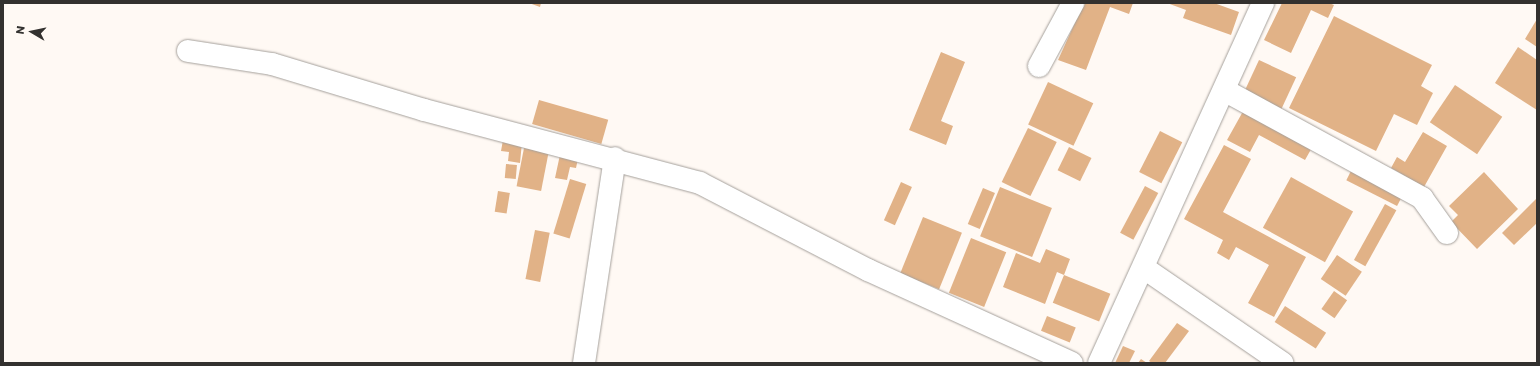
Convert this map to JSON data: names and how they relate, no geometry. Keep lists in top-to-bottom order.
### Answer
{
  "north": "left"
}
